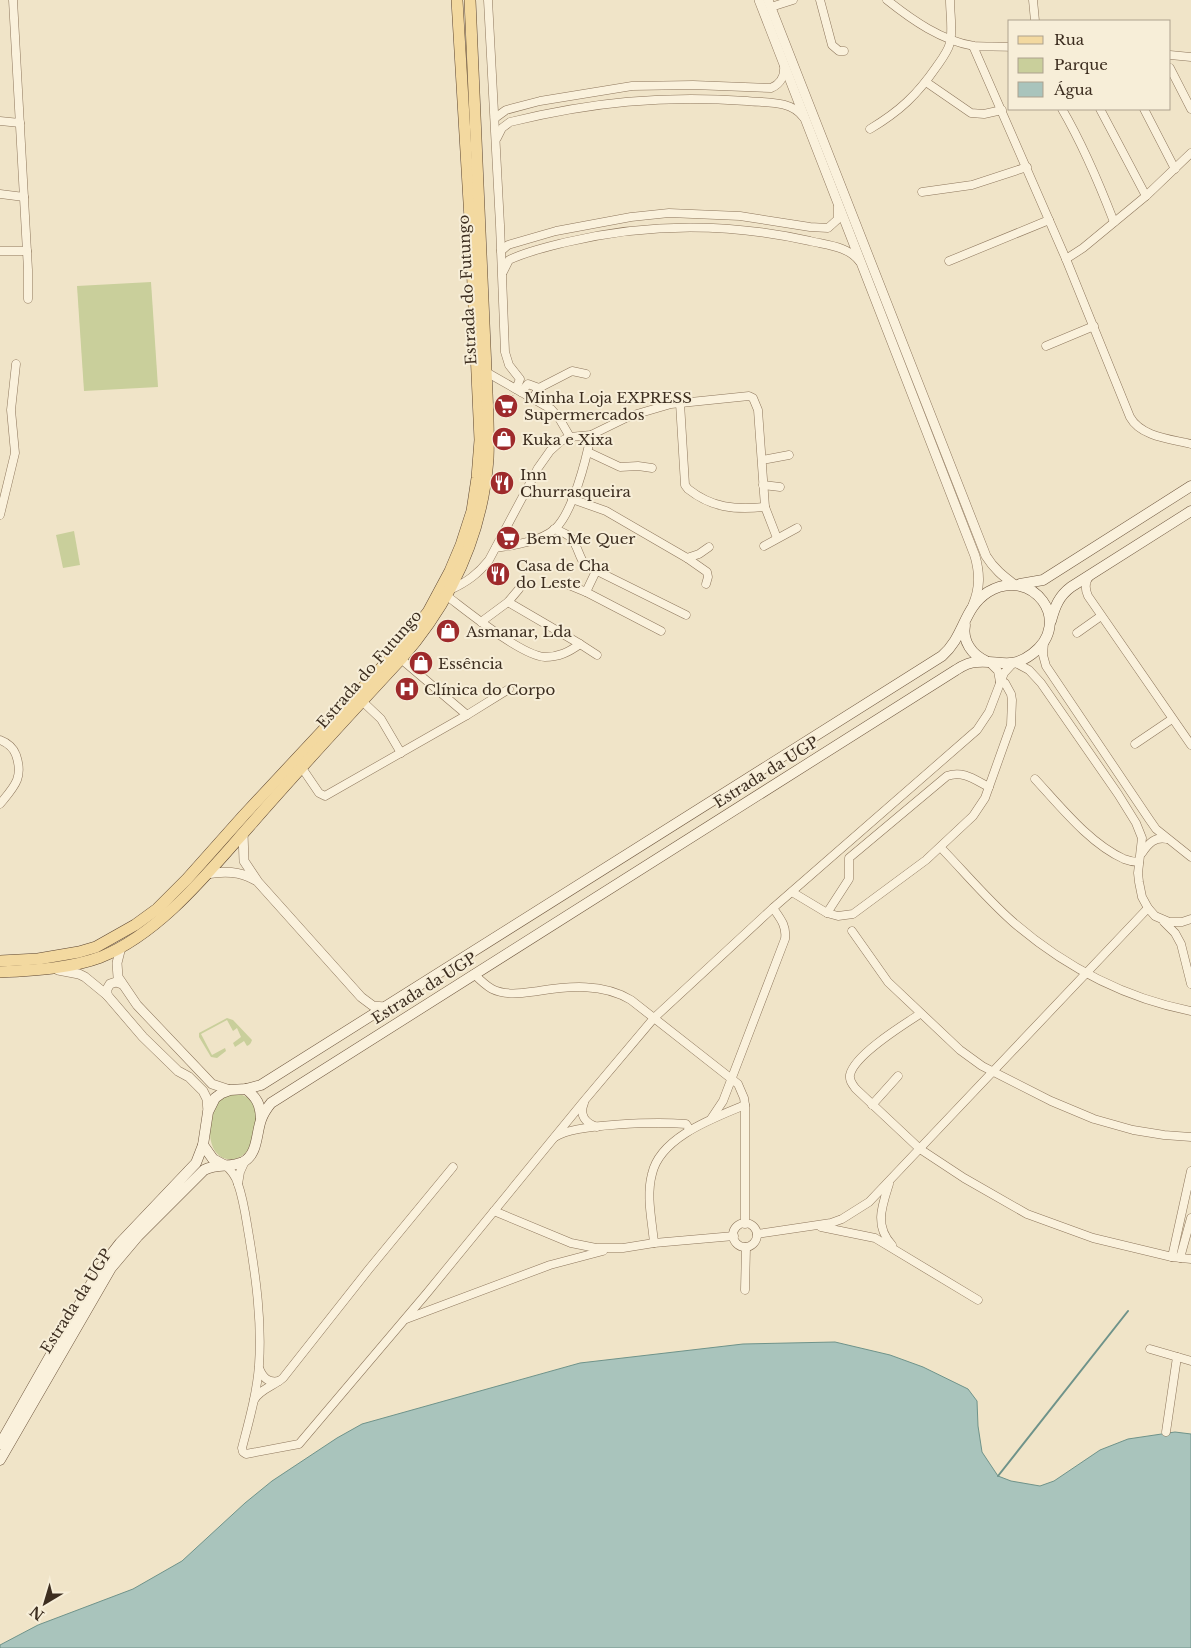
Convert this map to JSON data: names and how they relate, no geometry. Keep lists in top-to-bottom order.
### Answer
{
  "streets": {
    "main road": ["Estrada do Futungo", "Estrada da UGP"]
  },
  "places": {
    "supermarket": ["Minha Loja EXPRESS Supermercados", "Bem Me Quer"],
    "shop": ["Kuka e Xixa", "Asmanar, Lda", "Essência"],
    "restaurant": ["Inn Churrasqueira", "Casa de Cha do Leste"],
    "hospital": ["Clínica do Corpo"]
  },
  "legend": ["Rua", "Parque", "Água"],
  "north": "bottom left"
}
